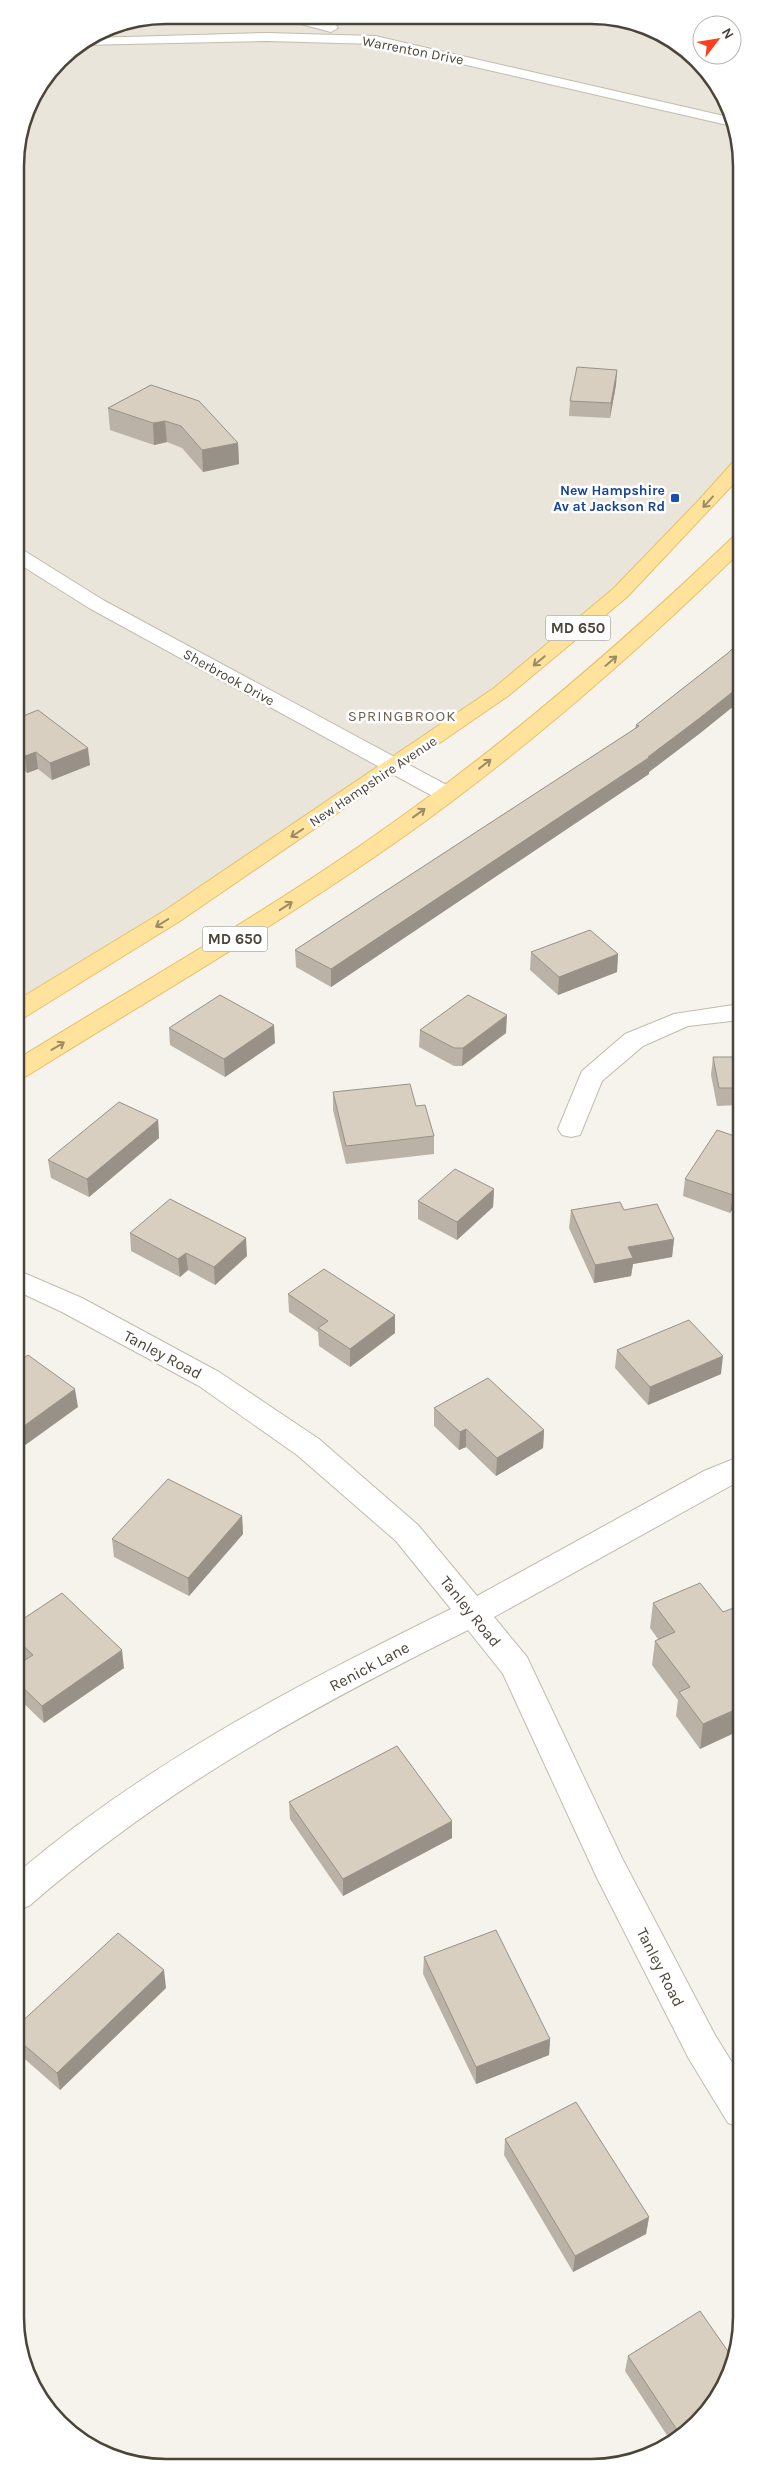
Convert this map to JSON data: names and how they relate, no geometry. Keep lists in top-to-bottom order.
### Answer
{
  "streets": {
    "main road": ["MD 650", "New Hampshire Avenue"],
    "street": [
      "Warrenton Drive",
      "Sherbrook Drive",
      "Tanley Road",
      "Renick Lane"
    ]
  },
  "crossings": [
    ["MD 650", "Sherbrook Drive"],
    ["Sherbrook Drive", "New Hampshire Avenue"],
    ["Tanley Road", "Renick Lane"]
  ],
  "districts": ["SPRINGBROOK"],
  "places": {
    "transit": ["New Hampshire Av at Jackson Rd"]
  },
  "north": "top right"
}
